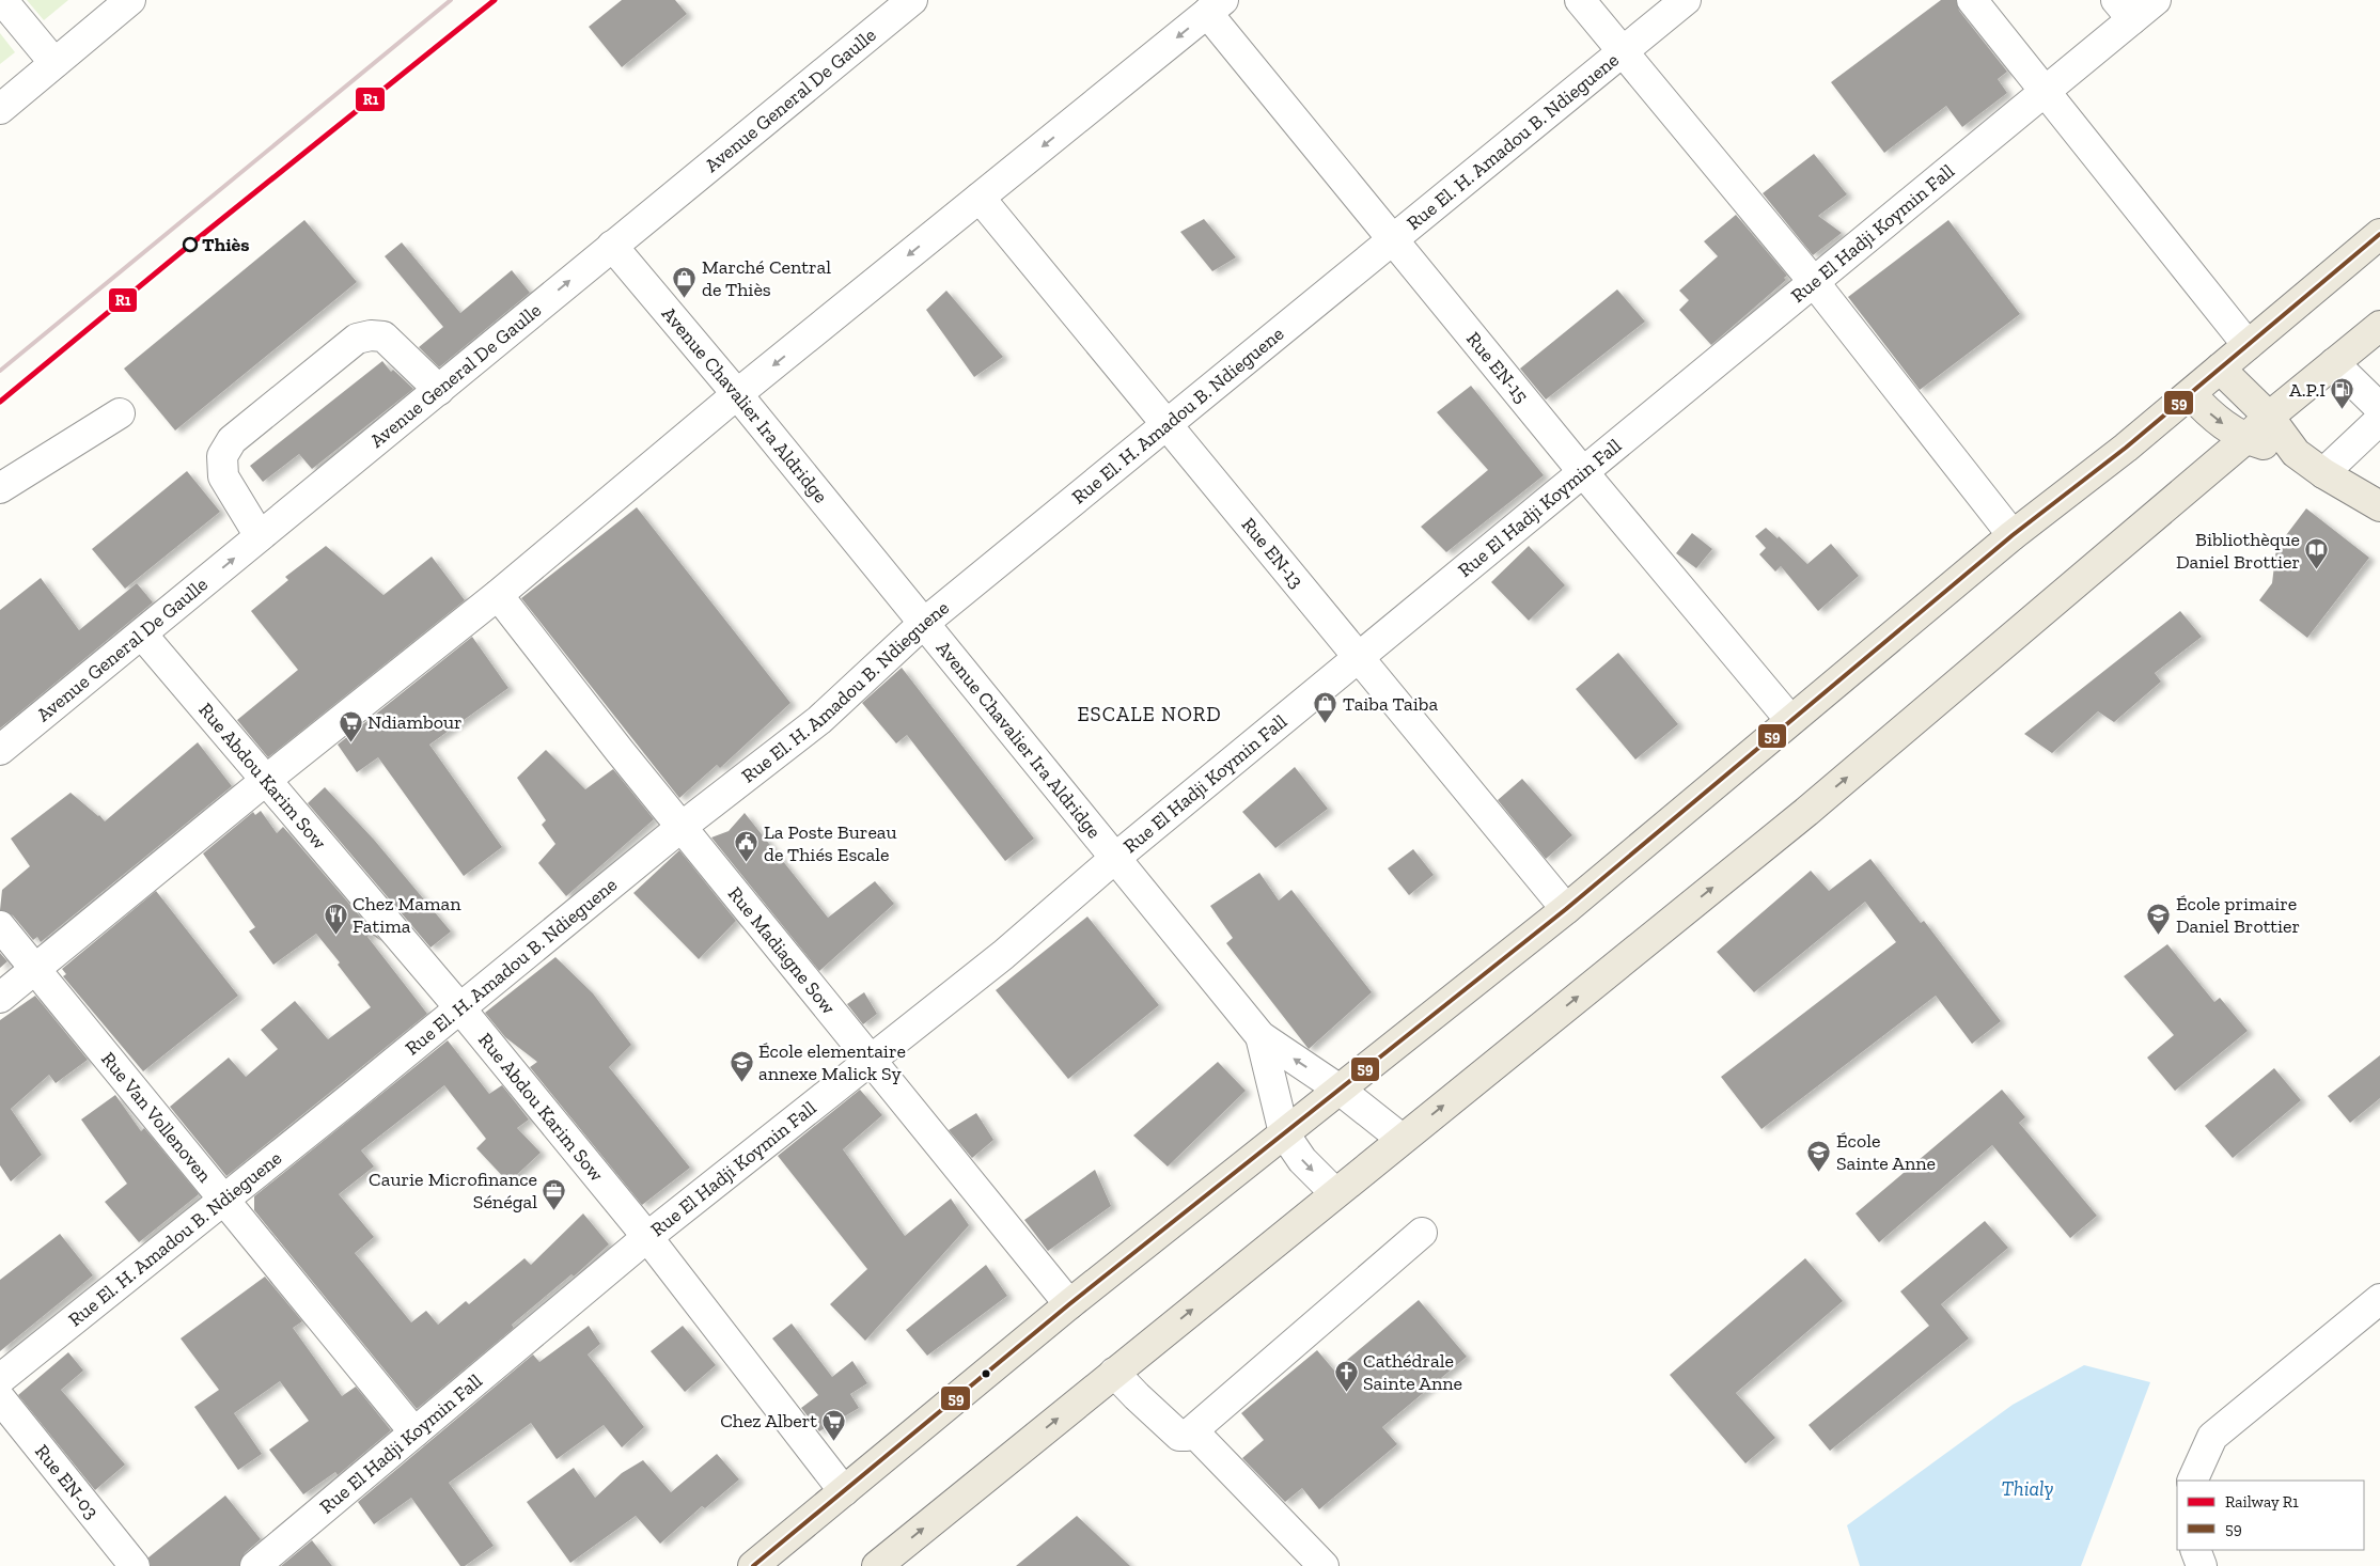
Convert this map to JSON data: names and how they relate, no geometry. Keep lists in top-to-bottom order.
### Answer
{
  "streets": {
    "street": [
      "Avenue General De Gaulle",
      "Rue El. H. Amadou B. Ndieguene",
      "Rue El Hadji Koymin Fall",
      "Rue EN-15",
      "Avenue Chavalier Ira Aldridge",
      "Rue EN-13",
      "Rue Abdou Karim Sow",
      "Rue Madiagne Sow",
      "Rue Van Vollenoven",
      "Rue EN-03"
    ]
  },
  "crossings": [
    ["Avenue General De Gaulle", "Avenue Chavalier Ira Aldridge"],
    ["Avenue General De Gaulle", "Rue Abdou Karim Sow"],
    ["Rue El. H. Amadou B. Ndieguene", "Rue EN-15"],
    ["Rue El. H. Amadou B. Ndieguene", "Avenue Chavalier Ira Aldridge"],
    ["Rue El. H. Amadou B. Ndieguene", "Rue EN-13"],
    ["Rue El. H. Amadou B. Ndieguene", "Rue Abdou Karim Sow"],
    ["Rue El. H. Amadou B. Ndieguene", "Rue Madiagne Sow"],
    ["Rue El. H. Amadou B. Ndieguene", "Rue Van Vollenoven"],
    ["Rue El Hadji Koymin Fall", "Rue EN-15"],
    ["Rue El Hadji Koymin Fall", "Avenue Chavalier Ira Aldridge"],
    ["Rue El Hadji Koymin Fall", "Rue EN-13"],
    ["Rue El Hadji Koymin Fall", "Rue Abdou Karim Sow"],
    ["Rue El Hadji Koymin Fall", "Rue Madiagne Sow"],
    ["Rue El Hadji Koymin Fall", "Rue Van Vollenoven"]
  ],
  "districts": ["ESCALE NORD"],
  "water": ["Thialy"],
  "places": {
    "other": ["Thiès"],
    "shop": ["Marché Central de Thiès", "Taiba Taiba"],
    "fuel station": ["A.P.I"],
    "library": ["Bibliothèque Daniel Brottier"],
    "supermarket": ["Ndiambour", "Chez Albert"],
    "public building": ["La Poste Bureau de Thiés Escale"],
    "restaurant": ["Chez Maman Fatima"],
    "school or university": ["École primaire Daniel Brottier", "École elementaire annexe Malick Sy", "École Sainte Anne"],
    "office": ["Caurie Microfinance Sénégal"],
    "church": ["Cathédrale Sainte Anne"]
  },
  "lines": ["rail line R1", "transit line 59"],
  "legend": ["Railway R1", "59"]
}
